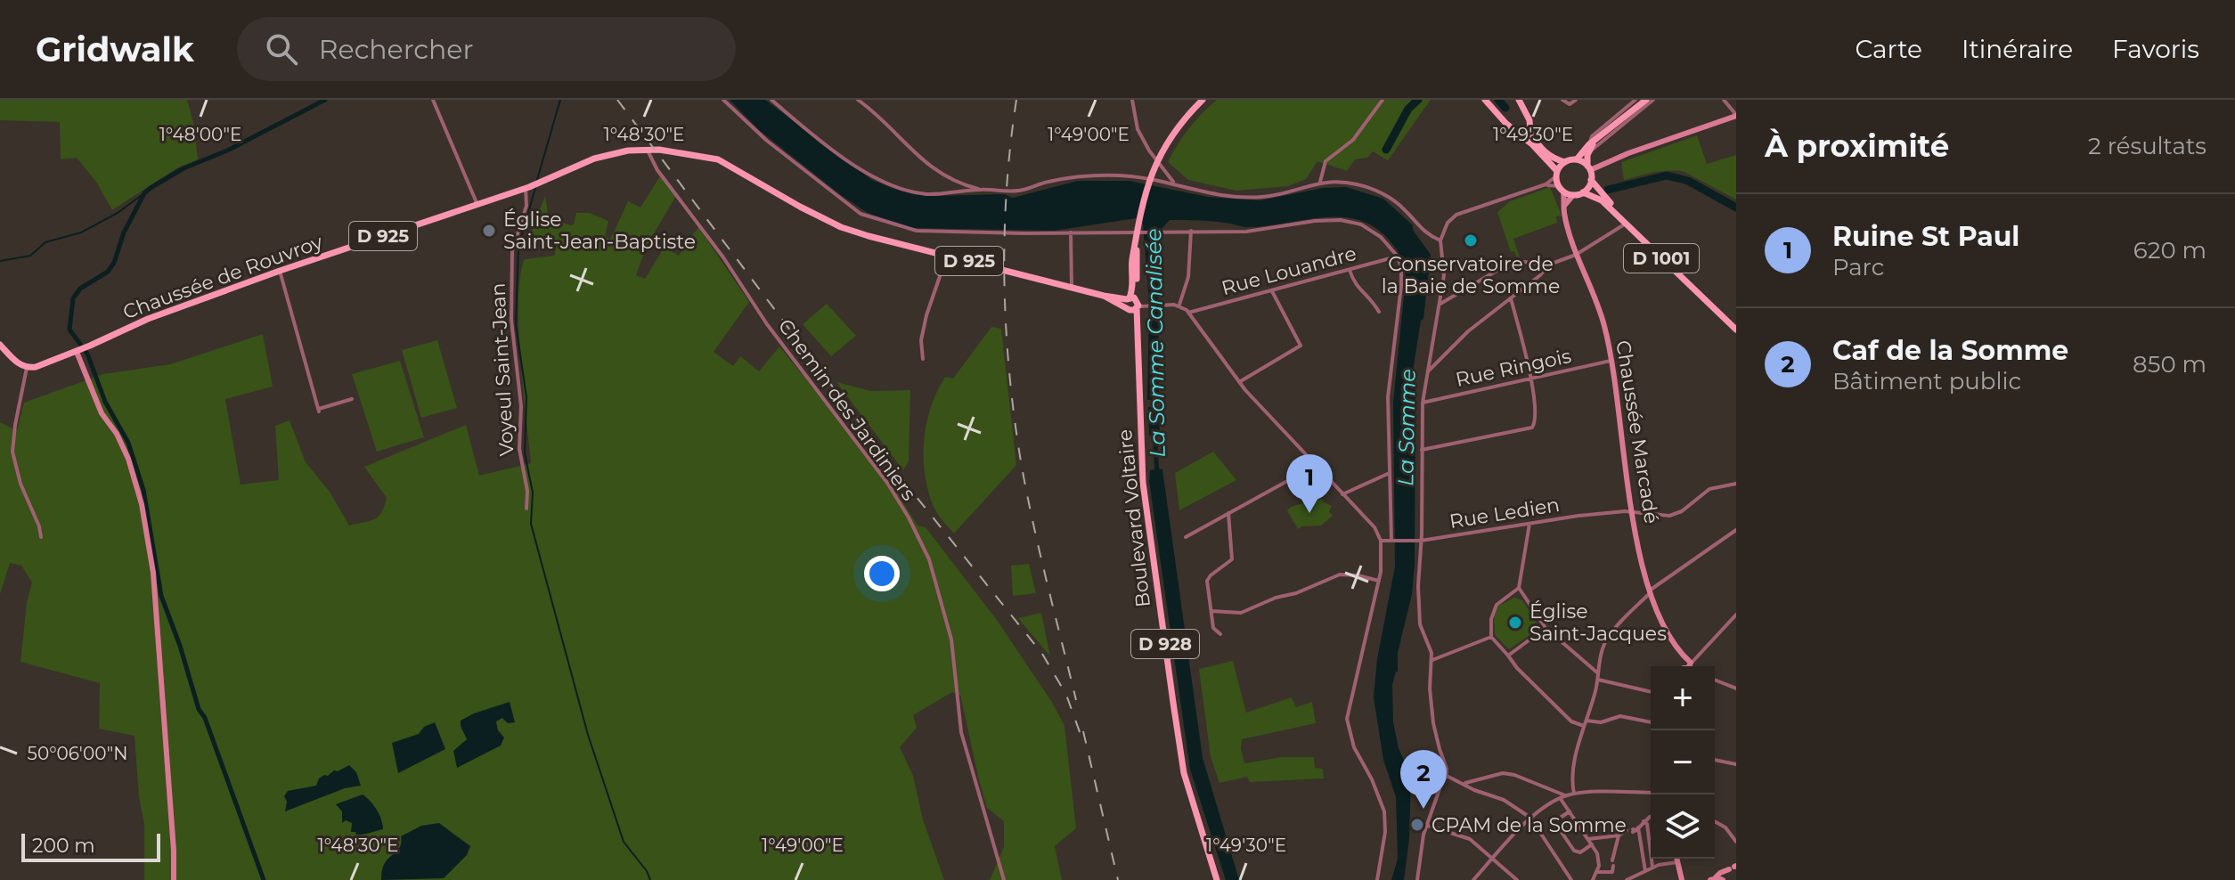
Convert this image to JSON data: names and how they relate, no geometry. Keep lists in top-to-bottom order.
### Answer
{
  "streets": {
    "main road": [
      "D 925",
      "D 1001",
      "Chaussée de Rouvroy",
      "Boulevard Voltaire",
      "D 928"
    ],
    "street": [
      "Rue Louandre",
      "Rue Ringois",
      "Voyeul Saint-Jean",
      "Chemin des Jardiniers",
      "Chaussée Marcadé",
      "Rue Ledien"
    ]
  },
  "crossings": [
    ["D 925", "Chaussée de Rouvroy"],
    ["D 1001", "Chaussée Marcadé"],
    ["Chaussée de Rouvroy", "Voyeul Saint-Jean"],
    ["Chaussée de Rouvroy", "Chemin des Jardiniers"],
    ["Chaussée de Rouvroy", "Boulevard Voltaire"],
    ["Rue Ringois", "Chaussée Marcadé"],
    ["Chaussée Marcadé", "Rue Ledien"]
  ],
  "water": ["La Somme Canalisée", "La Somme"],
  "places": [
    "Église Saint-Jean-Baptiste",
    "Conservatoire de la Baie de Somme",
    "Église Saint-Jacques",
    "CPAM de la Somme"
  ],
  "scale_bar": "200 m",
  "page": {
    "header": "Gridwalk",
    "search": "Rechercher",
    "nav": ["Carte", "Itinéraire", "Favoris"],
    "heading": ["À proximité", "2 résultats"],
    "list": [
      {
        "mark": "1",
        "name": "Ruine St Paul",
        "note": "Parc",
        "value": "620 m"
      },
      {
        "mark": "2",
        "name": "Caf de la Somme",
        "note": "Bâtiment public",
        "value": "850 m"
      }
    ],
    "pins": ["1", "2"],
    "map_buttons": ["+", "−"],
    "scale": "200 m"
  },
  "coordinates": [
    "1°48'00\"E",
    "1°48'30\"E",
    "1°49'00\"E",
    "1°49'30\"E",
    "50°06'00\"N"
  ]
}
